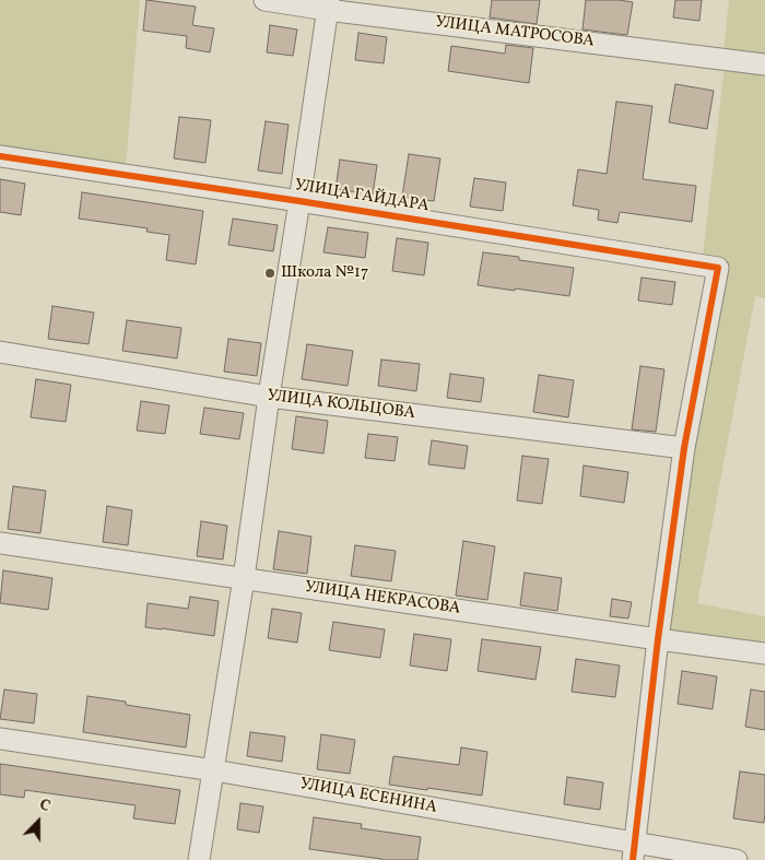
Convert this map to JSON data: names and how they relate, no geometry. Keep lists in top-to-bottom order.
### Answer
{
  "streets": {
    "street": [
      "УЛИЦА МАТРОСОВА",
      "УЛИЦА ГАЙДАРА",
      "УЛИЦА КОЛЬЦОВА",
      "УЛИЦА НЕКРАСОВА",
      "УЛИЦА ЕСЕНИНА"
    ]
  },
  "crossings": [
    ["УЛИЦА ГАЙДАРА", "УЛИЦА КОЛЬЦОВА"]
  ],
  "places": ["Школа №17"],
  "north": "top"
}
